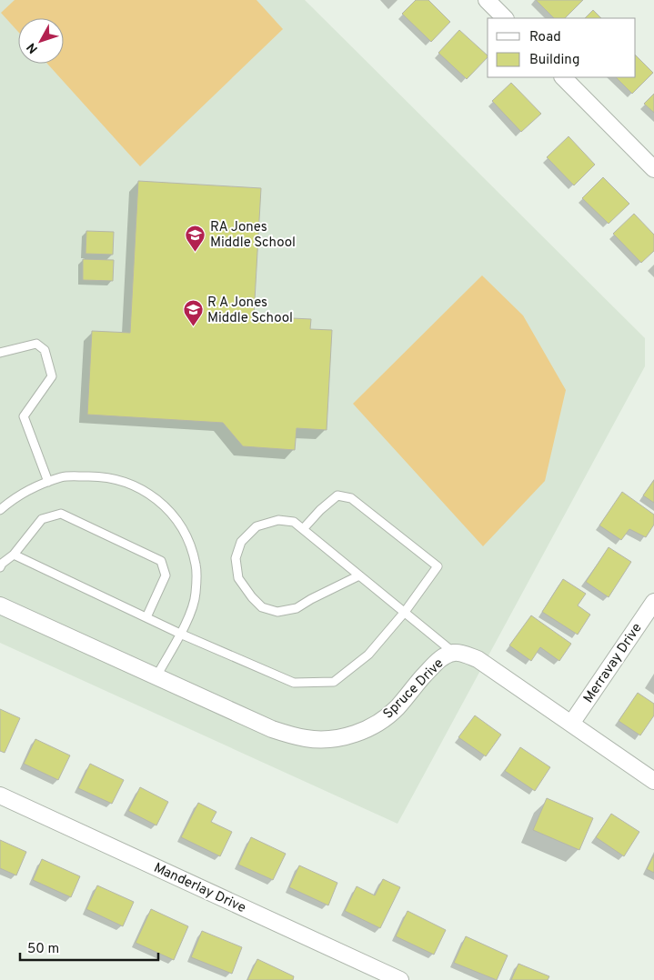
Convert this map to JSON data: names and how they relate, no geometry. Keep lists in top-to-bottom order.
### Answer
{
  "streets": {
    "street": ["Merravay Drive", "Spruce Drive", "Manderlay Drive"]
  },
  "crossings": [
    ["Merravay Drive", "Spruce Drive"]
  ],
  "places": {
    "school or university": ["RA Jones Middle School", "R A Jones Middle School"]
  },
  "legend": ["Road", "Building"],
  "scale_bar": "50 m",
  "north": "bottom left"
}
